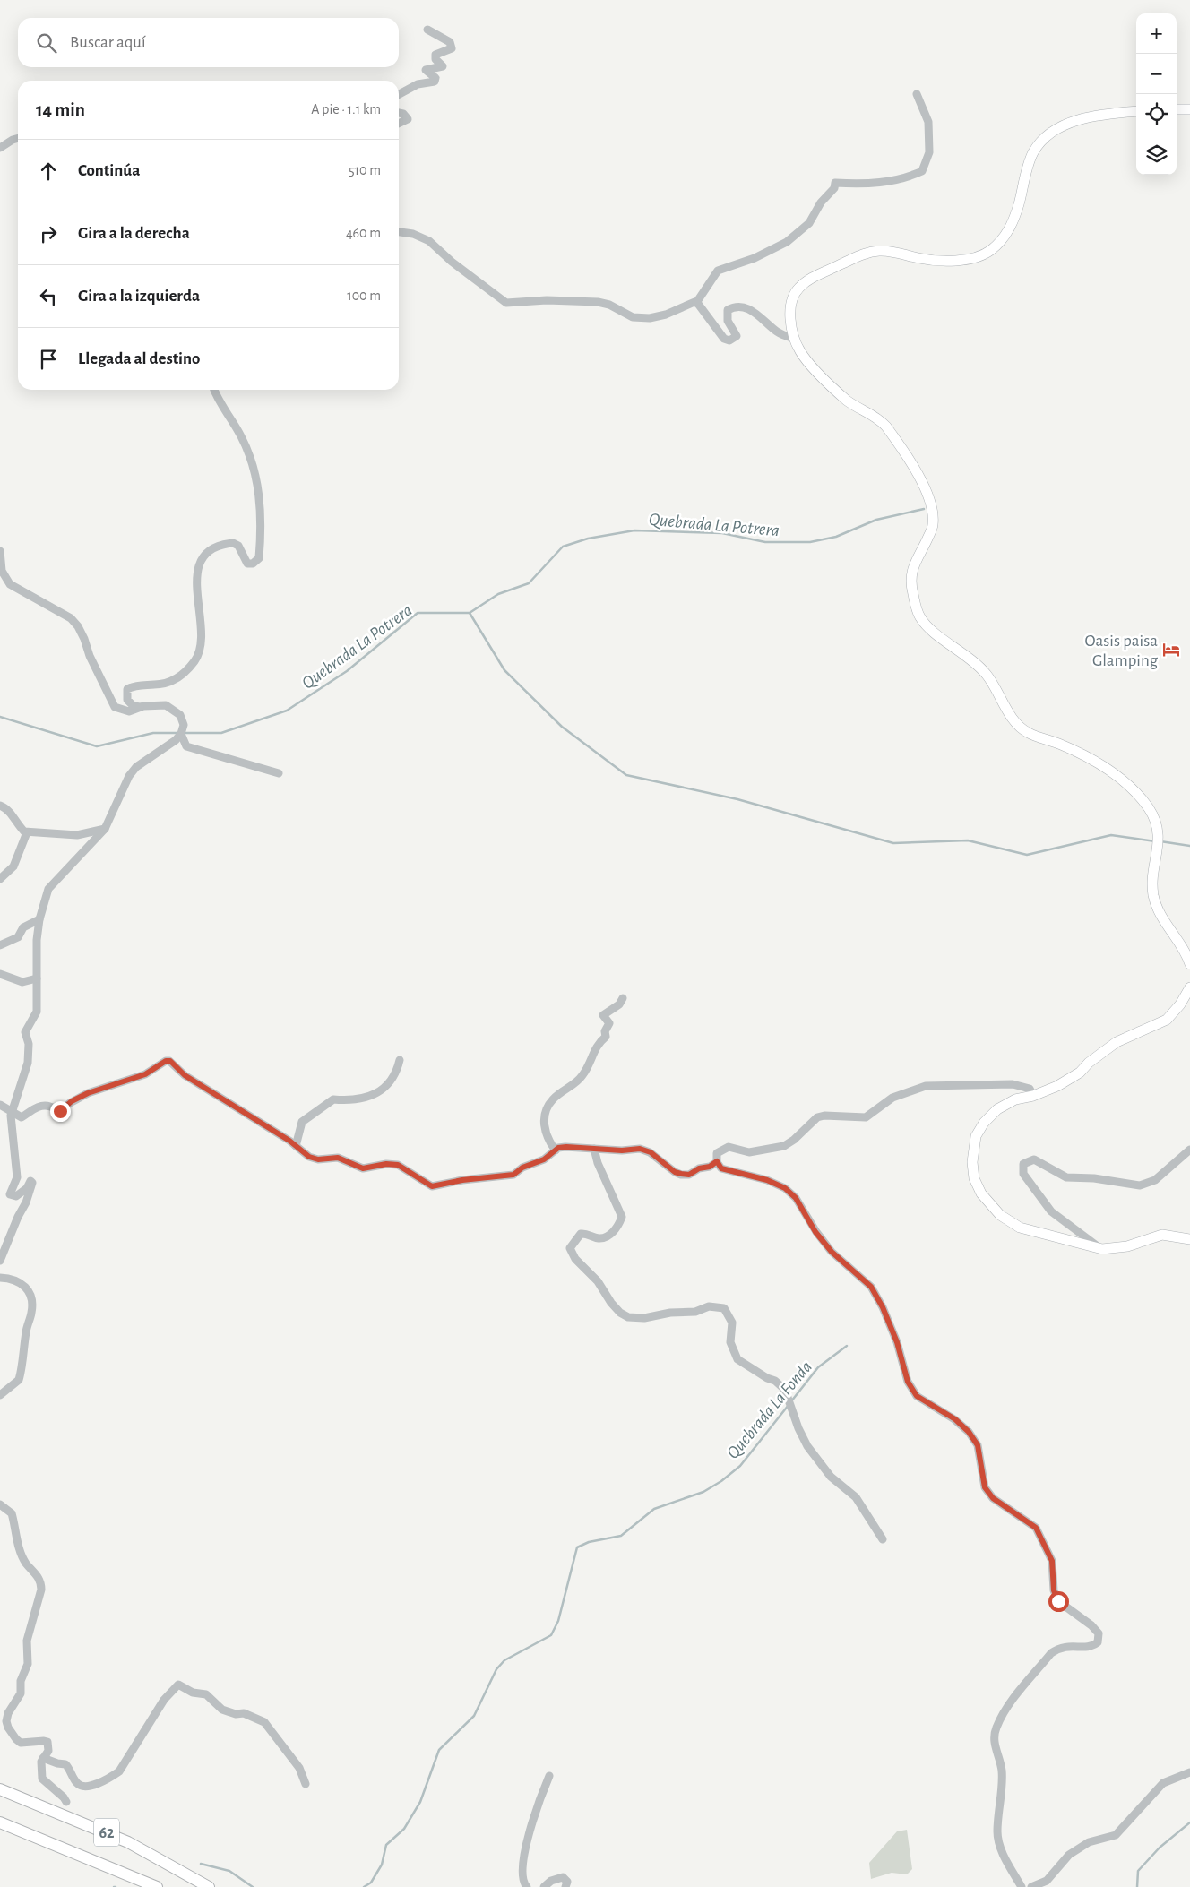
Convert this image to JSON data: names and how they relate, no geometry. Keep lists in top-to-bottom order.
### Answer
{
  "streets": {
    "highway": ["62"]
  },
  "water": ["Quebrada La Potrera", "Quebrada La Fonda"],
  "places": {
    "hotel": ["Oasis paisa Glamping"]
  },
  "page": {
    "map_buttons": ["+", "−"],
    "search": "Buscar aquí",
    "heading": ["14 min", "A pie · 1.1 km"],
    "list": [
      ["Continúa", "510 m"],
      ["Gira a la derecha", "460 m"],
      ["Gira a la izquierda", "100 m"],
      "Llegada al destino"
    ]
  }
}
